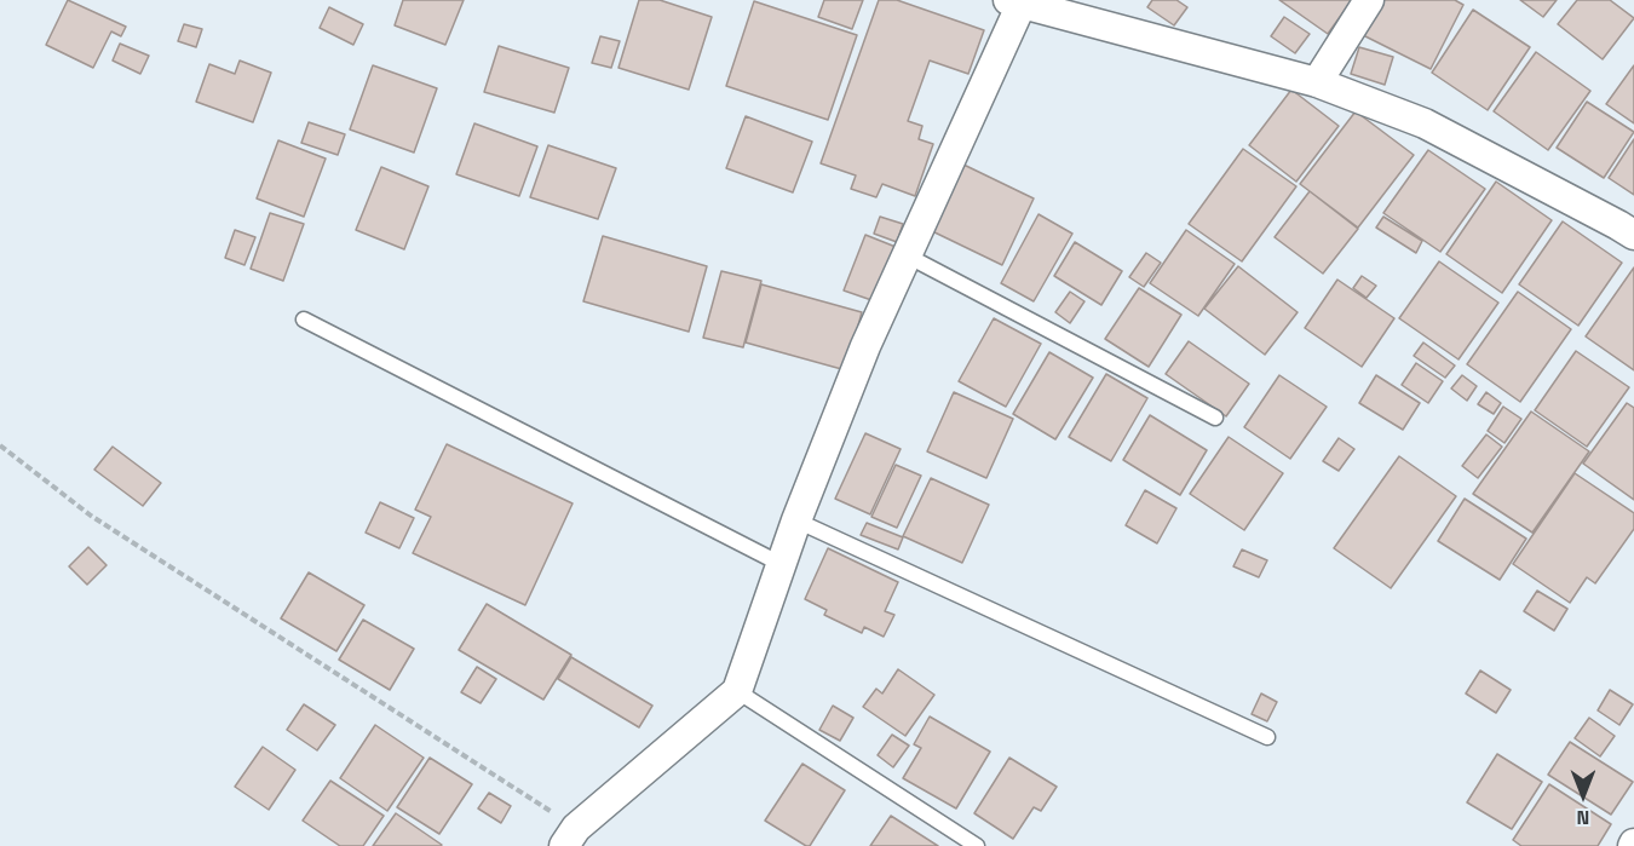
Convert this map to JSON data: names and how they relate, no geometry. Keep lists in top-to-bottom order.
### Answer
{
  "north": "bottom"
}
